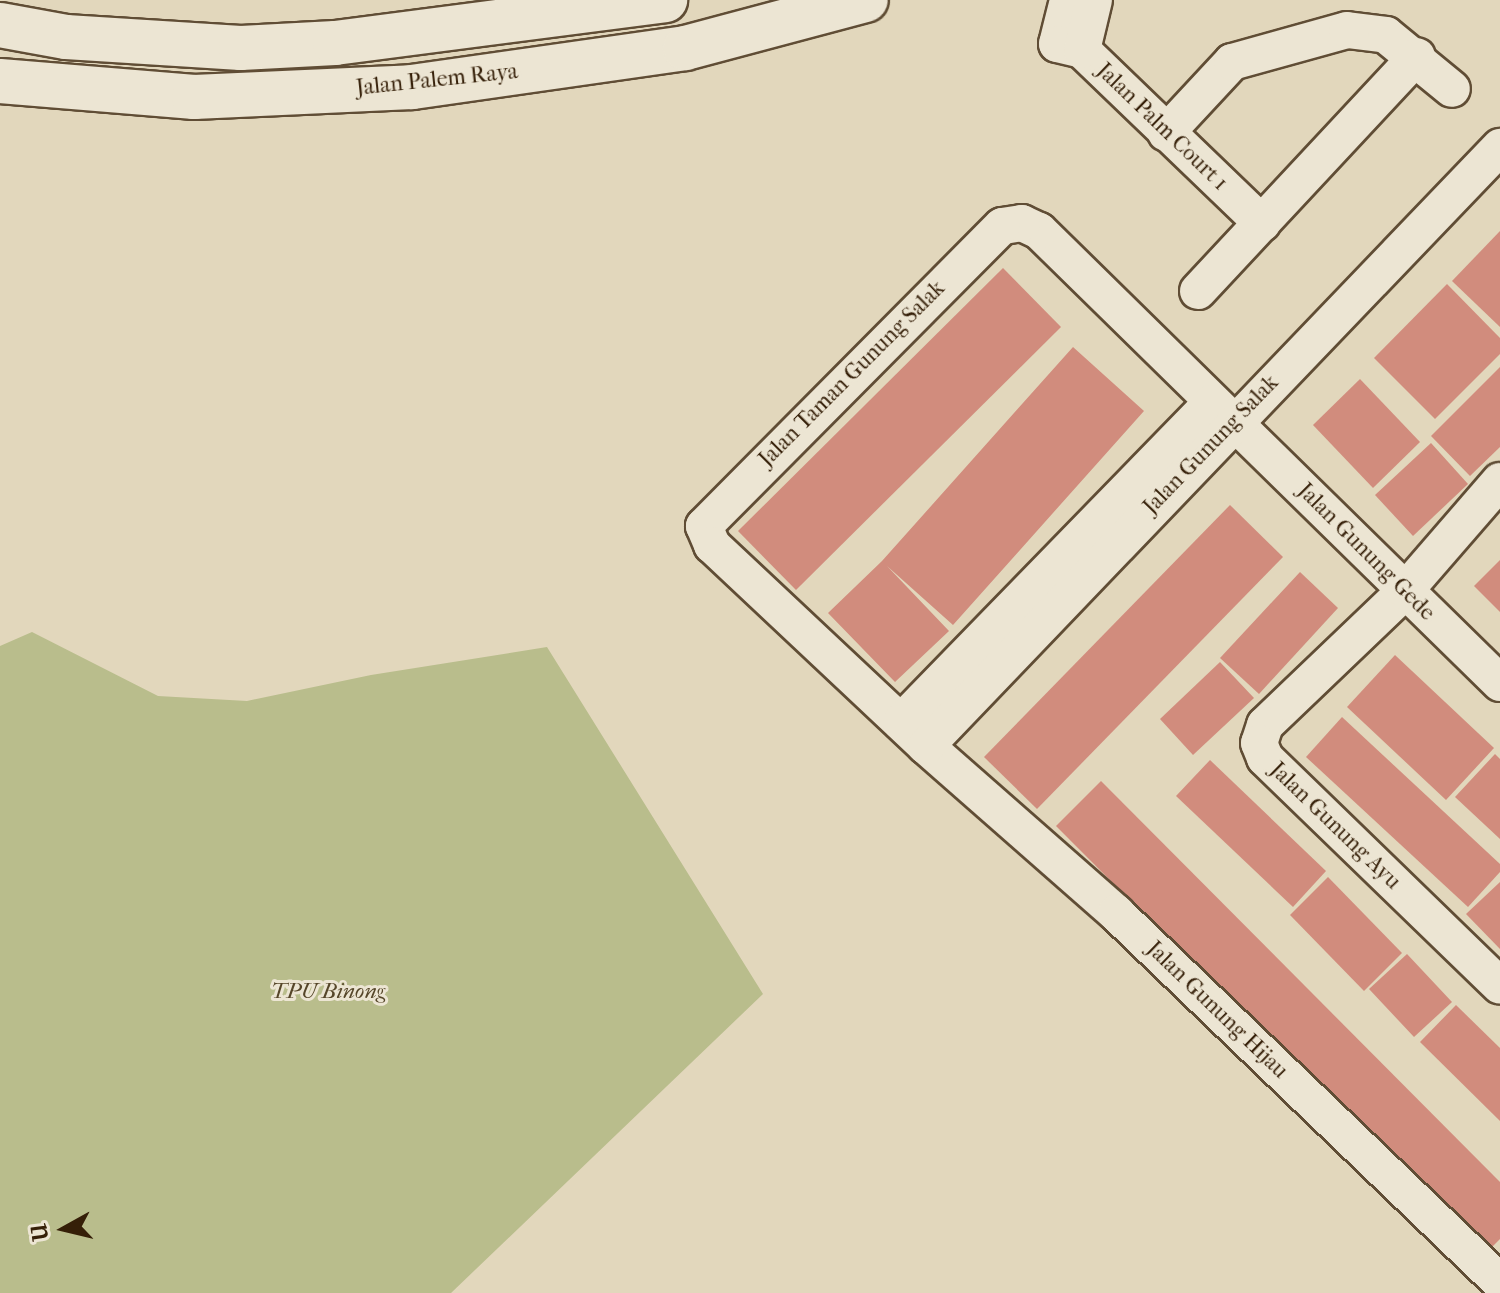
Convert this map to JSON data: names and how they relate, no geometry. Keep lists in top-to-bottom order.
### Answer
{
  "streets": {
    "street": [
      "Jalan Palem Raya",
      "Jalan Palm Court 1",
      "Jalan Taman Gunung Salak",
      "Jalan Gunung Salak",
      "Jalan Gunung Gede",
      "Jalan Gunung Ayu",
      "Jalan Gunung Hijau"
    ]
  },
  "crossings": [
    ["Jalan Taman Gunung Salak", "Jalan Gunung Salak"],
    ["Jalan Taman Gunung Salak", "Jalan Gunung Gede"],
    ["Jalan Taman Gunung Salak", "Jalan Gunung Hijau"],
    ["Jalan Gunung Salak", "Jalan Gunung Gede"],
    ["Jalan Gunung Salak", "Jalan Gunung Hijau"],
    ["Jalan Gunung Gede", "Jalan Gunung Ayu"]
  ],
  "parks": ["TPU Binong"],
  "north": "left"
}
